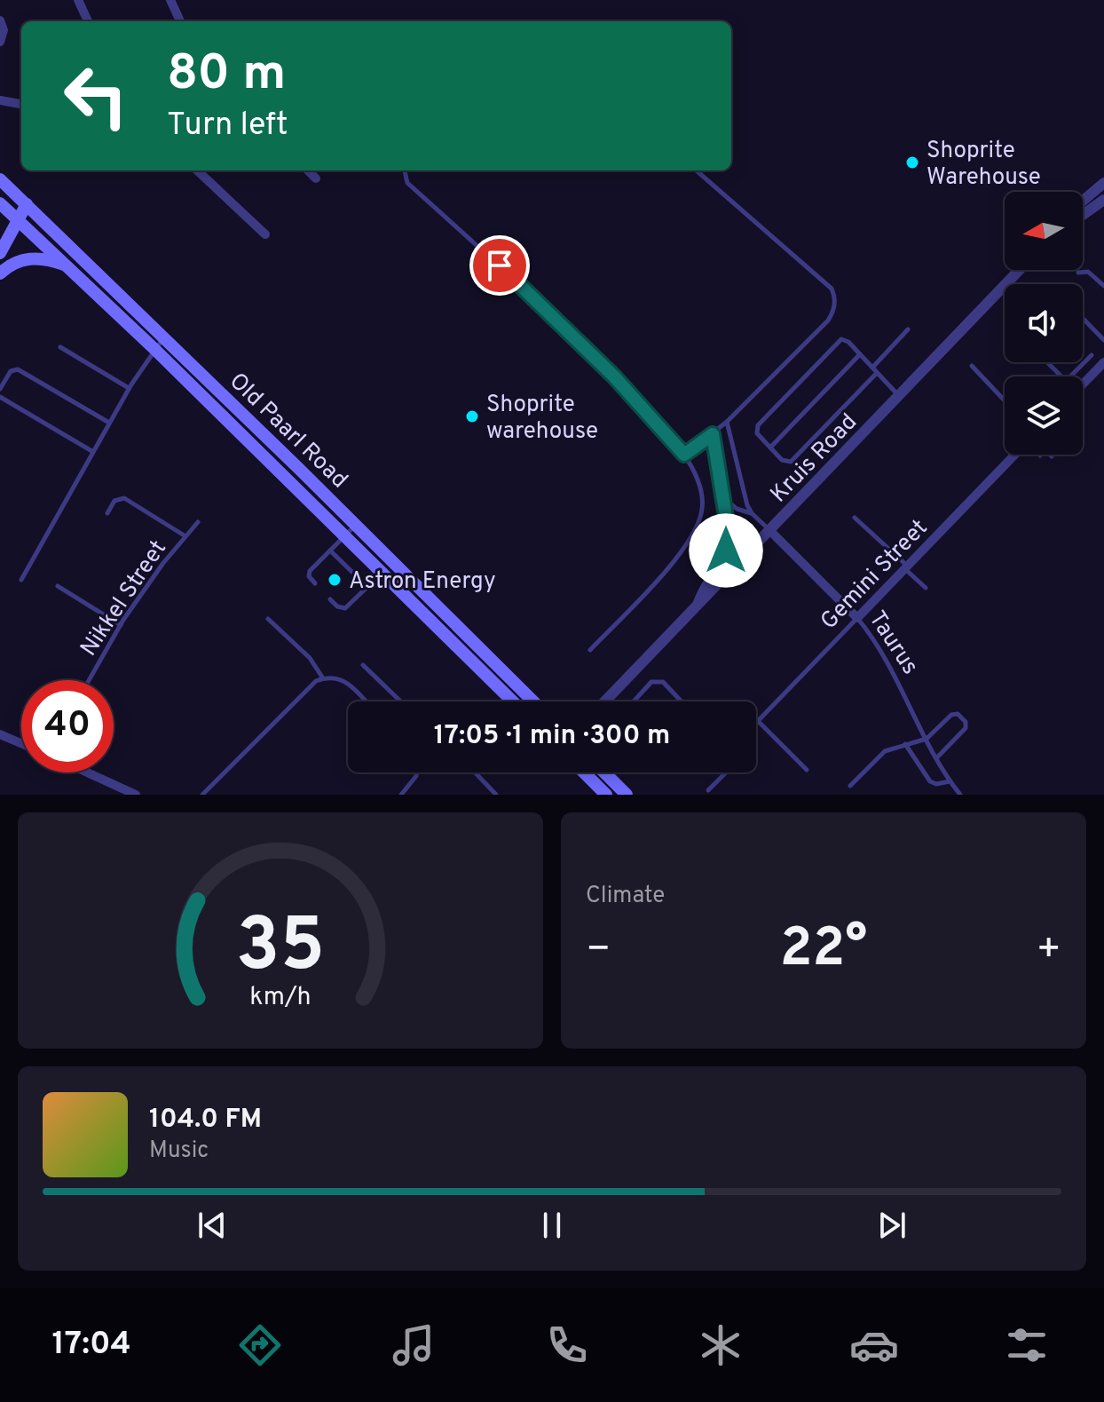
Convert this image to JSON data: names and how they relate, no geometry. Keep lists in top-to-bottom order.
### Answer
{
  "streets": {
    "main road": ["Old Paarl Road"],
    "street": ["Kruis Road", "Gemini Street", "Taurus"],
    "lane": ["Nikkel Street"]
  },
  "crossings": [
    ["Kruis Road", "Taurus"],
    ["Gemini Street", "Taurus"]
  ],
  "places": ["Shoprite Warehouse", "Shoprite warehouse", "Astron Energy"],
  "north": "left",
  "page": {
    "turn": ["80 m", "Turn left"],
    "limit": "40",
    "trip": "17:05 · 1 min · 300 m",
    "tile": "Climate",
    "heat": ["−", "22°", "+"],
    "song": ["104.0 FM", "Music"],
    "tabs": "17:04",
    "gauge": ["35", "km/h"]
  }
}
